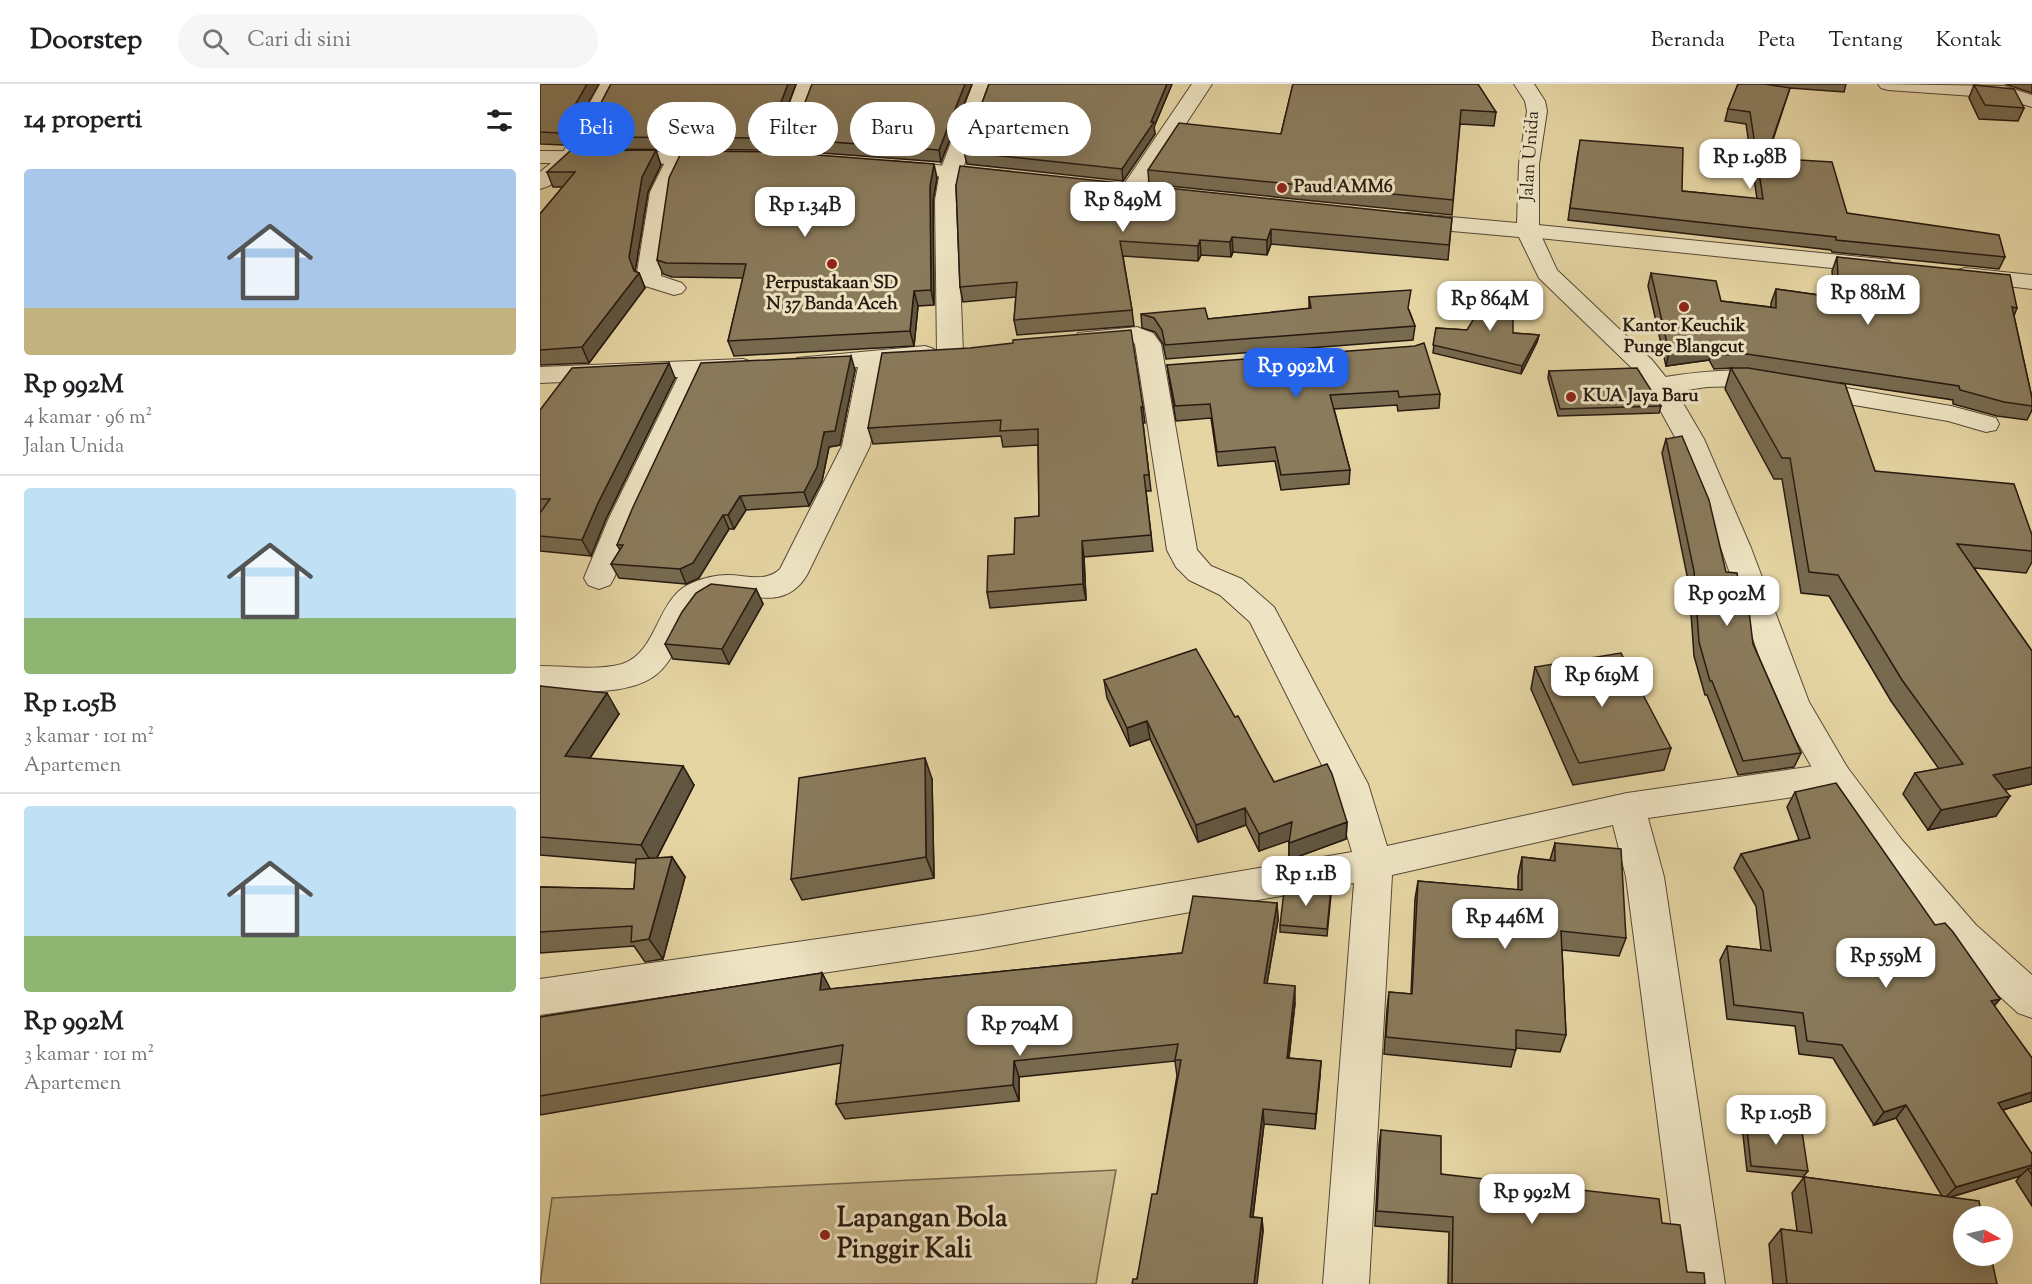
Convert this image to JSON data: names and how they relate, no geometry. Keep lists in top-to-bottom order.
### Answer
{
  "streets": {
    "street": ["Jalan Unida"]
  },
  "places": [
    "Paud AMM6",
    "Perpustakaan SD N 37 Banda Aceh",
    "Kantor Keuchik Punge Blangcut",
    "KUA Jaya Baru",
    "Lapangan Bola Pinggir Kali"
  ],
  "north": "right",
  "page": {
    "header": "Doorstep",
    "search": "Cari di sini",
    "nav": [
      "Beranda",
      "Peta",
      "Tentang",
      "Kontak"
    ],
    "heading": "14 properti",
    "chip": [
      "Beli",
      "Sewa",
      "Filter",
      "Baru",
      "Apartemen"
    ],
    "price": [
      "Rp 1.98B",
      "Rp 849M",
      "Rp 1.34B",
      "Rp 881M",
      "Rp 864M",
      "Rp 992M",
      "Rp 902M",
      "Rp 619M",
      "Rp 1.1B",
      "Rp 446M",
      "Rp 559M",
      "Rp 704M",
      "Rp 1.05B",
      "Rp 992M"
    ],
    "list": [
      {
        "name": "Rp 992M",
        "note": "4 kamar · 96 m² · Jalan Unida"
      },
      {
        "name": "Rp 1.05B",
        "note": "3 kamar · 101 m² · Apartemen"
      },
      {
        "name": "Rp 992M",
        "note": "3 kamar · 101 m² · Apartemen"
      }
    ]
  }
}
